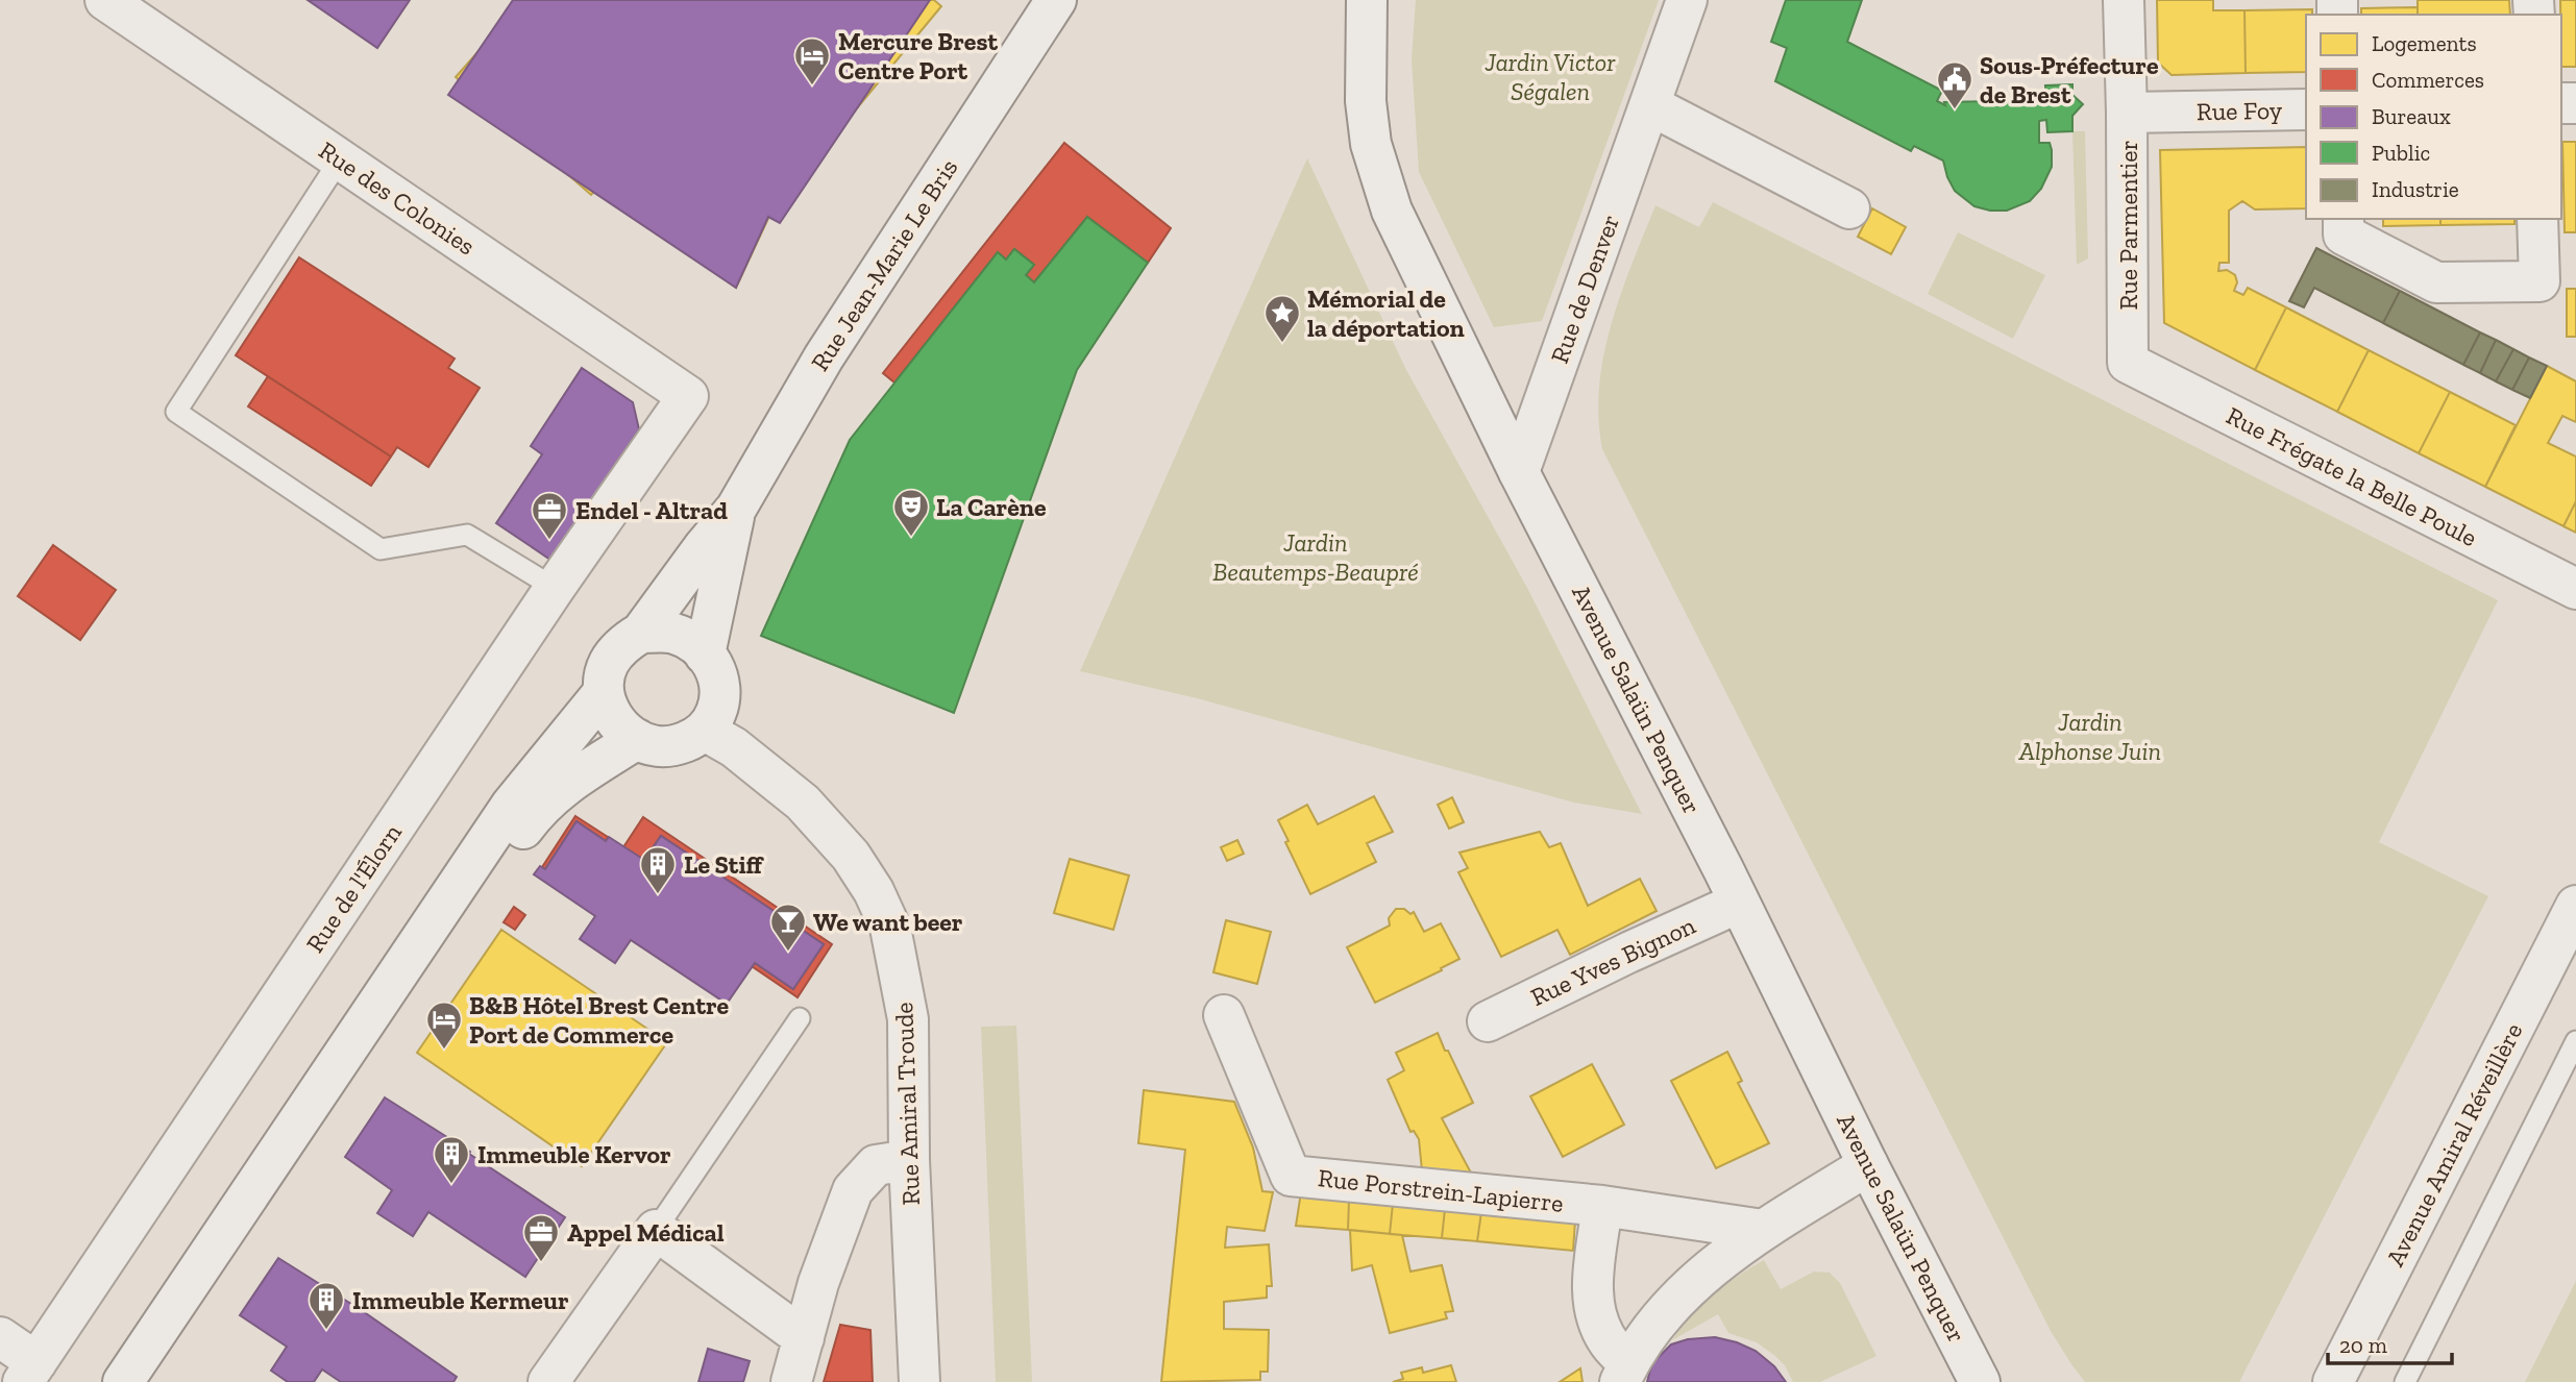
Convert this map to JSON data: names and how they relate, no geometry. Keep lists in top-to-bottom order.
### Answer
{
  "streets": {
    "street": [
      "Rue Foy",
      "Rue des Colonies",
      "Rue Parmentier",
      "Rue Jean-Marie Le Bris",
      "Rue de Denver",
      "Rue Frégate la Belle Poule",
      "Avenue Salaün Penquer",
      "Rue de l'Élorn",
      "Rue Yves Bignon",
      "Rue Amiral Troude",
      "Avenue Amiral Réveillère",
      "Rue Porstrein-Lapierre"
    ]
  },
  "crossings": [
    ["Rue Foy", "Rue Parmentier"],
    ["Rue des Colonies", "Rue de l'Élorn"],
    ["Rue Parmentier", "Rue Frégate la Belle Poule"],
    ["Rue Jean-Marie Le Bris", "Rue Amiral Troude"],
    ["Rue de Denver", "Avenue Salaün Penquer"],
    ["Avenue Salaün Penquer", "Rue Yves Bignon"]
  ],
  "parks": ["Jardin Victor Ségalen", "Jardin Beautemps-Beaupré", "Jardin Alphonse Juin"],
  "places": {
    "hotel": ["Mercure Brest Centre Port", "B&B Hôtel Brest Centre Port de Commerce"],
    "public building": ["Sous-Préfecture de Brest"],
    "place": ["Mémorial de la déportation"],
    "theatre": ["La Carène"],
    "office": ["Endel - Altrad", "Appel Médical"],
    "building": ["Le Stiff", "Immeuble Kervor", "Immeuble Kermeur"],
    "bar": ["We want beer"]
  },
  "legend": [
    "Logements",
    "Commerces",
    "Bureaux",
    "Public",
    "Industrie"
  ],
  "scale_bar": "20 m"
}
